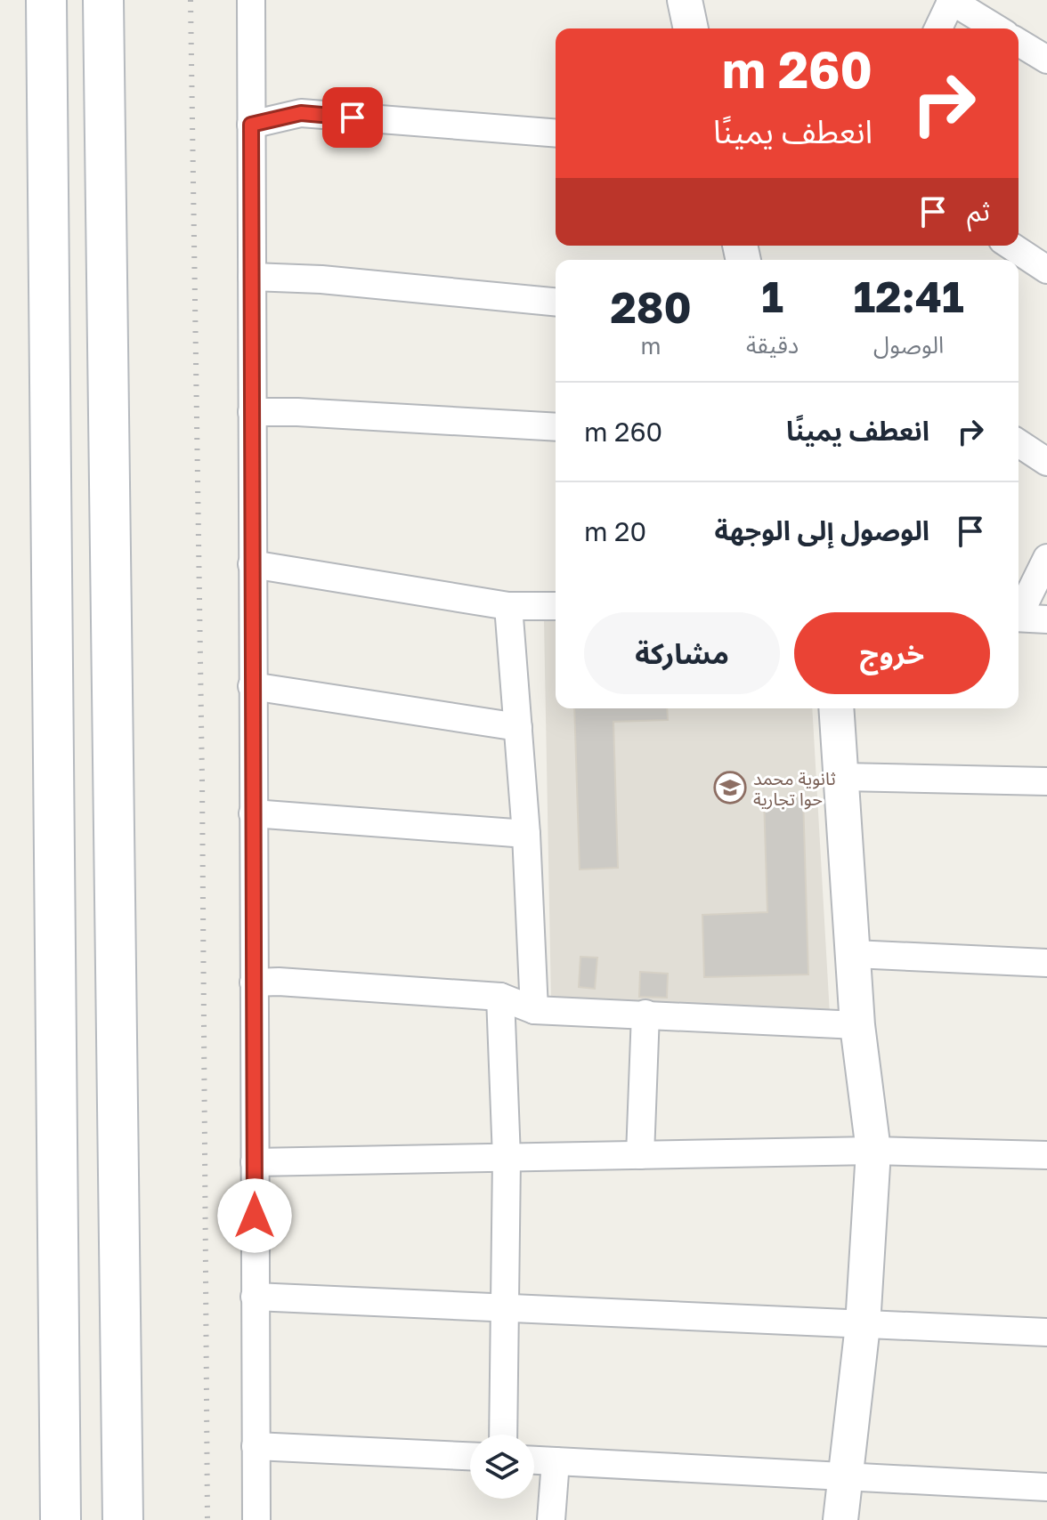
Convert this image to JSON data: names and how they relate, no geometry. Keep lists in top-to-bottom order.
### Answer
{
  "places": {
    "school or university": ["ثانوية محمد حوا تجارية"]
  },
  "page": {
    "turn": ["260 m", "انعطف يمينًا"],
    "then": "ثم",
    "eta": [
      "12:41",
      "الوصول",
      "1",
      "دقيقة",
      "280",
      "m"
    ],
    "list": [
      {
        "name": "انعطف يمينًا",
        "value": "260 m"
      },
      {
        "name": "الوصول إلى الوجهة",
        "value": "20 m"
      }
    ],
    "buttons": ["خروج", "مشاركة"]
  }
}
